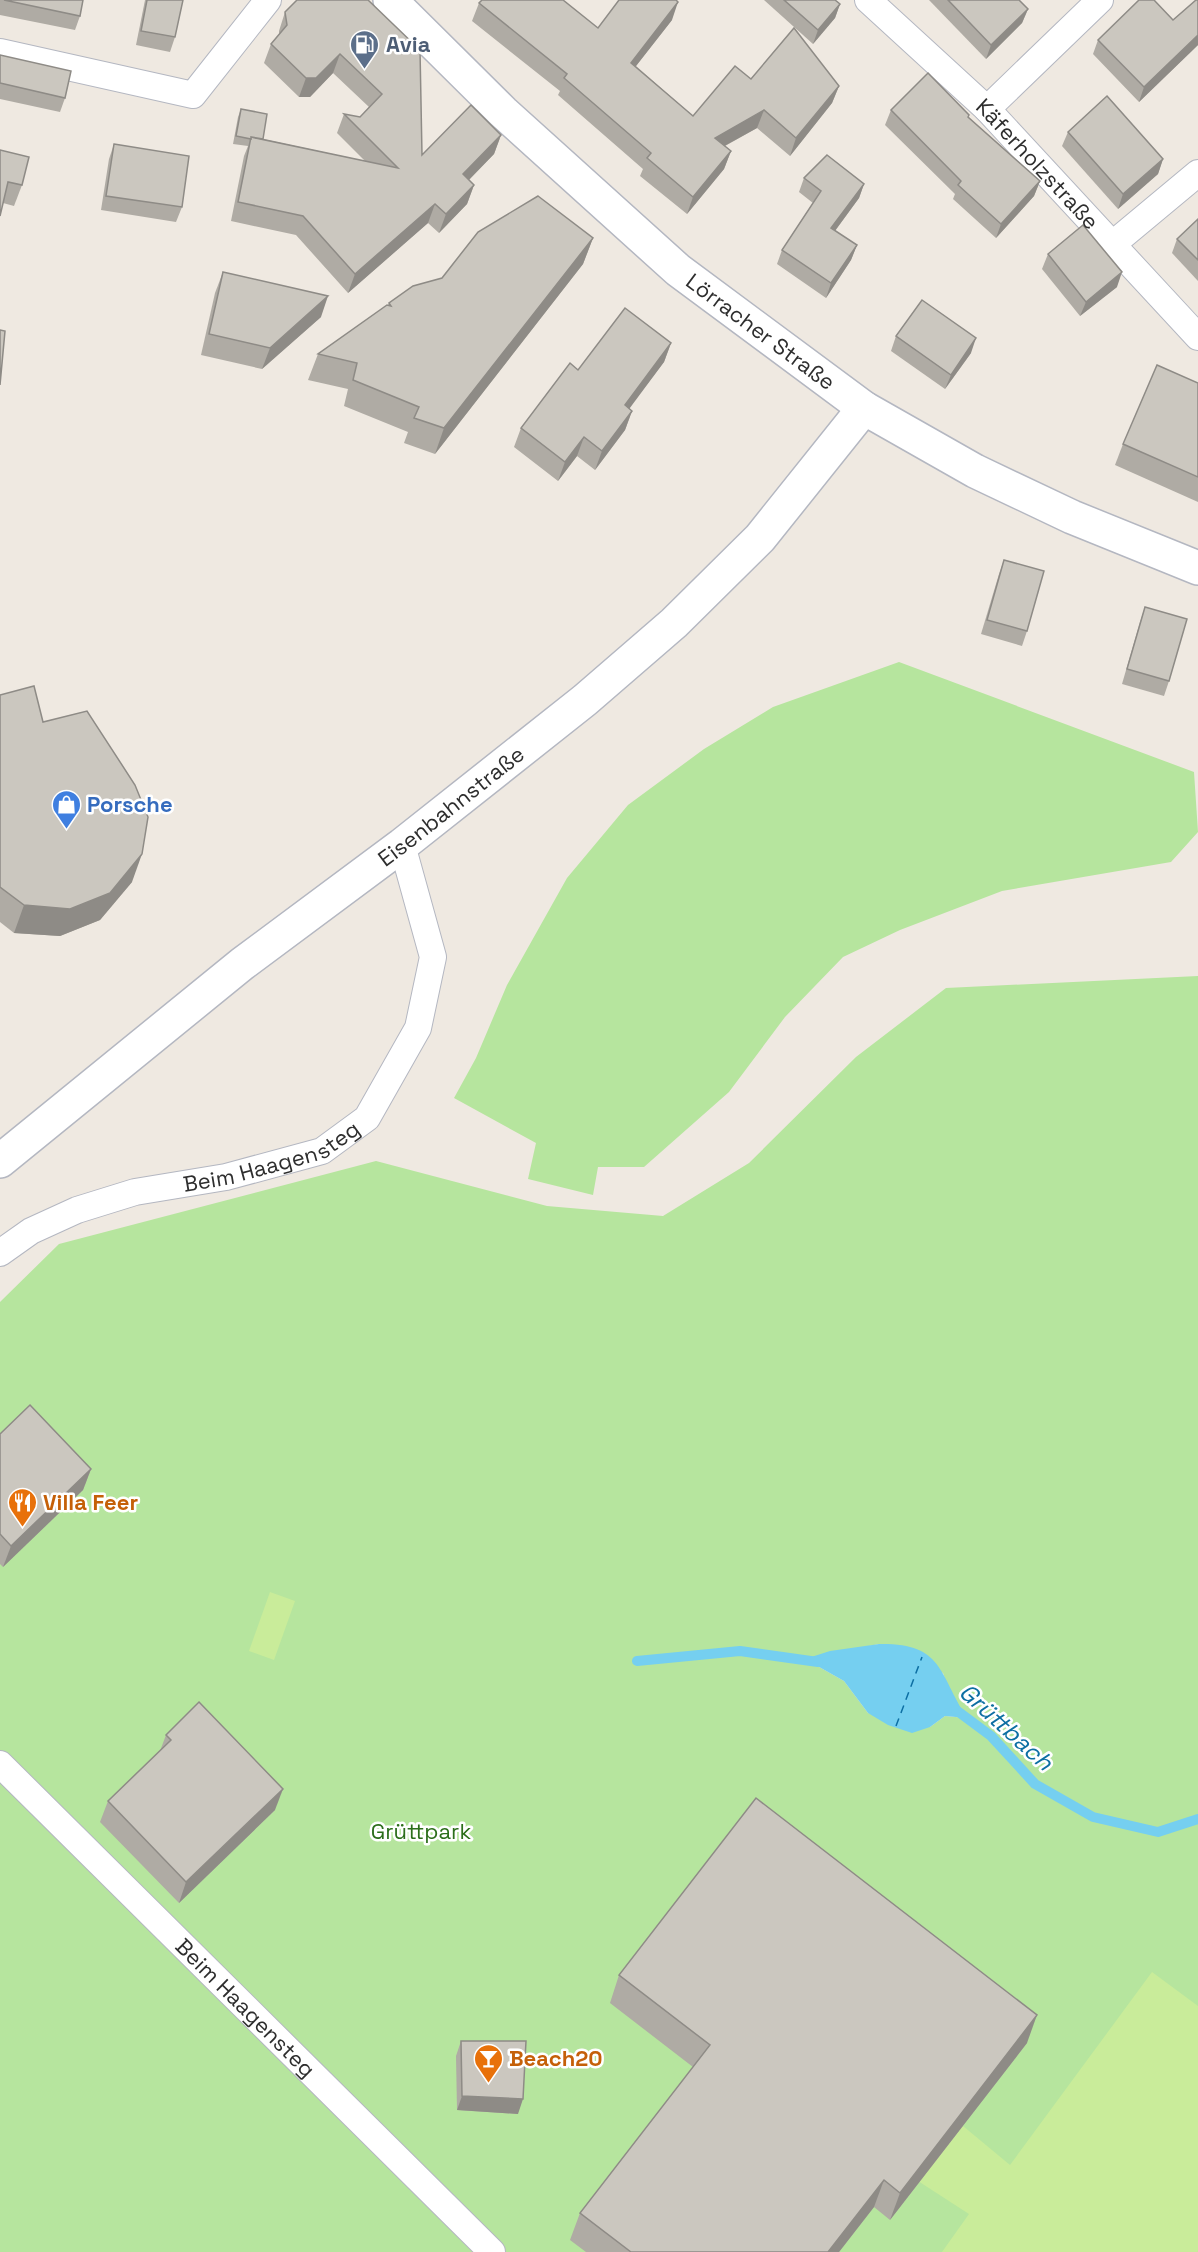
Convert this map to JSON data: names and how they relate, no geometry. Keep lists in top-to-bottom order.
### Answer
{
  "streets": {
    "street": [
      "Käferholzstraße",
      "Lörracher Straße",
      "Eisenbahnstraße",
      "Beim Haagensteg"
    ]
  },
  "crossings": [
    ["Lörracher Straße", "Eisenbahnstraße"],
    ["Eisenbahnstraße", "Beim Haagensteg"]
  ],
  "water": ["Grüttbach"],
  "parks": ["Grüttpark"],
  "places": {
    "fuel station": ["Avia"],
    "shop": ["Porsche"],
    "restaurant": ["Villa Feer"],
    "bar": ["Beach20"]
  }
}
